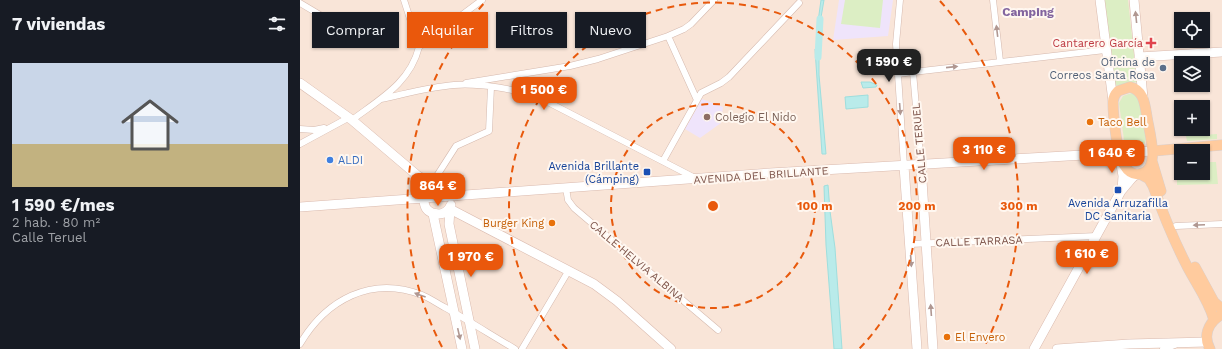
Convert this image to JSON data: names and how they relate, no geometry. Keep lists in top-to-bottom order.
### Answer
{
  "streets": {
    "main road": ["CALLE TERUEL", "AVENIDA DEL BRILLANTE"],
    "street": ["CALLE TARRASA", "CALLE HELVIA ALBINA"]
  },
  "crossings": [
    ["CALLE TERUEL", "AVENIDA DEL BRILLANTE"],
    ["CALLE TERUEL", "CALLE TARRASA"],
    ["AVENIDA DEL BRILLANTE", "CALLE HELVIA ALBINA"]
  ],
  "districts": ["Camping"],
  "places": {
    "health": ["Cantarero García"],
    "other": [
      "Oficina de Correos Santa Rosa",
      "Colegio El Nido",
      "Taco Bell",
      "ALDI",
      "Burger King",
      "El Envero"
    ],
    "transit": ["Avenida Brillante (Cámping)", "Avenida Arruzafilla DC Sanitaria"]
  },
  "page": {
    "heading": "7 viviendas",
    "map_buttons": ["+", "−"],
    "chip": [
      "Comprar",
      "Alquilar",
      "Filtros",
      "Nuevo"
    ],
    "list": [
      {
        "name": "1 590 €/mes",
        "note": "2 hab. · 80 m² · Calle Teruel"
      }
    ],
    "price": [
      "1 590 €",
      "1 500 €",
      "3 110 €",
      "1 640 €",
      "864 €",
      "1 610 €",
      "1 970 €"
    ]
  },
  "rings": ["100 m", "200 m", "300 m"]
}
